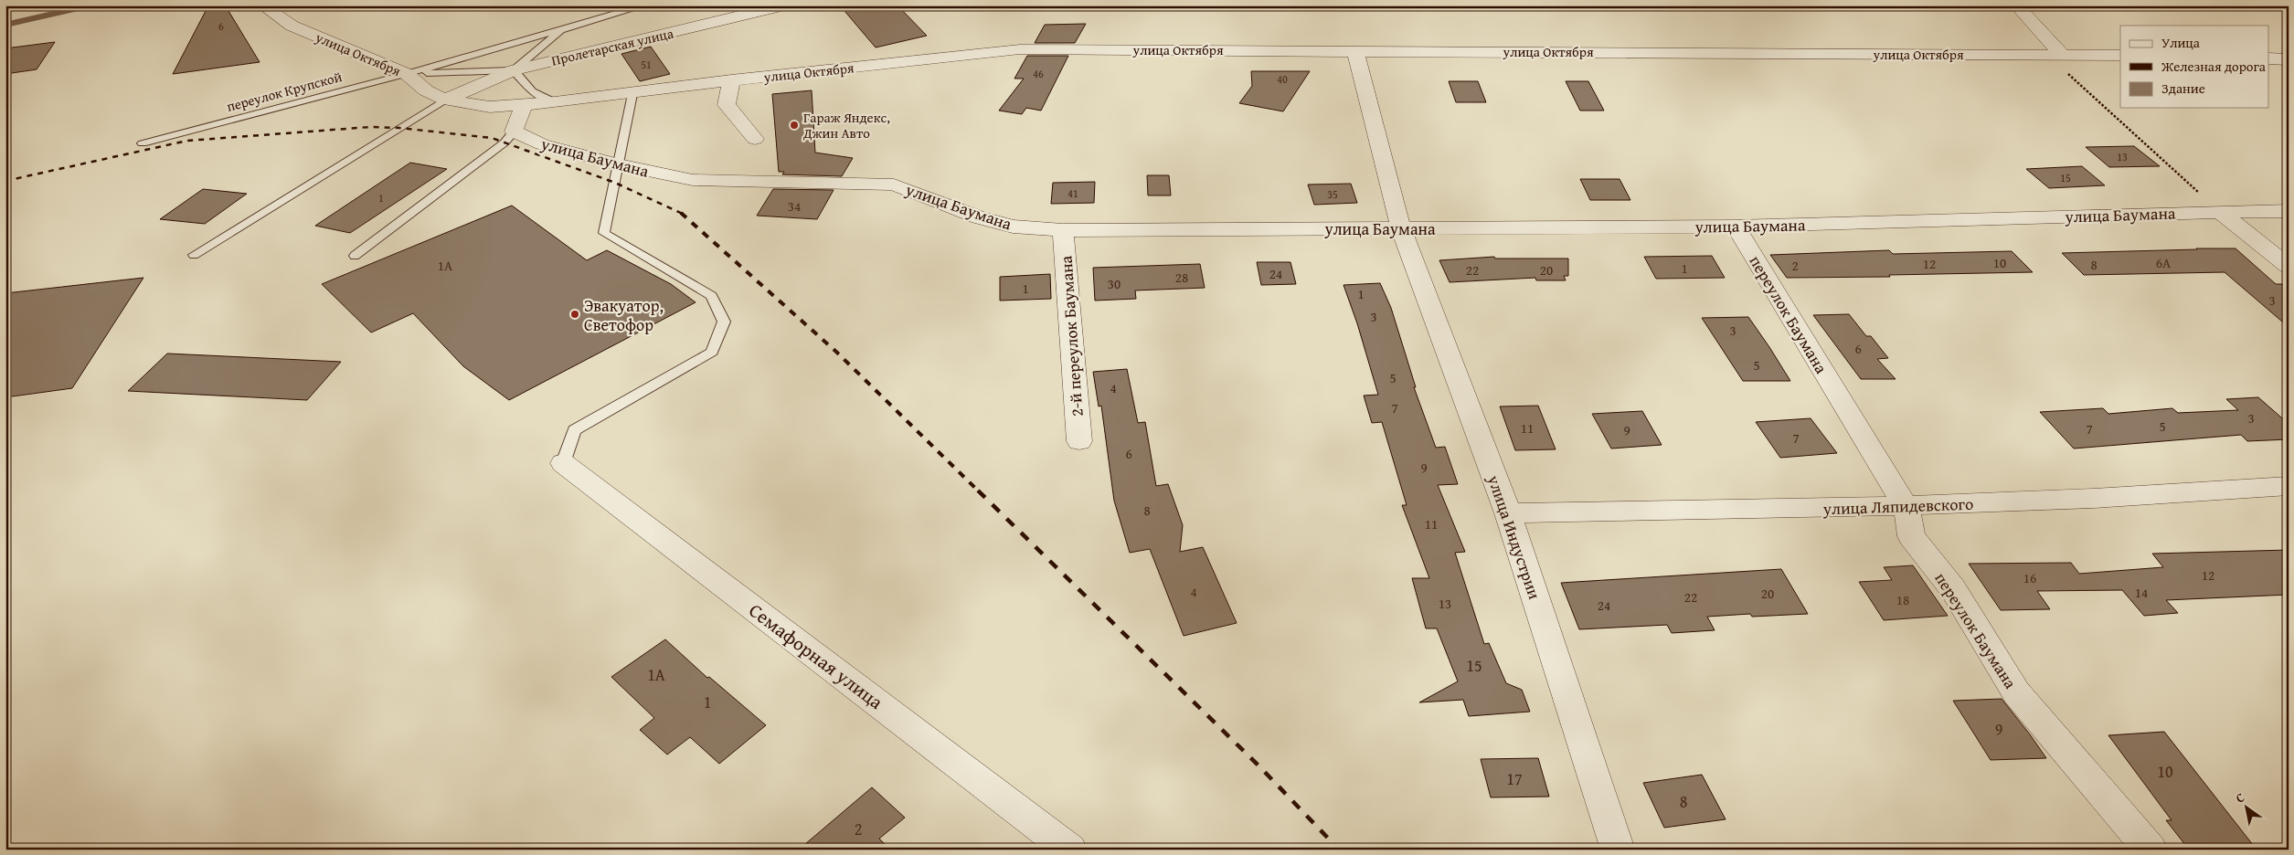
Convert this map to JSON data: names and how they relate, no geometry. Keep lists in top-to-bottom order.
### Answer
{
  "streets": {
    "street": [
      "Пролетарская улица",
      "улица Октября",
      "улица Баумана",
      "переулок Баумана",
      "2-й переулок Баумана",
      "улица Ляпидевского",
      "улица Индустрии",
      "Семафорная улица"
    ],
    "lane": ["переулок Крупской"]
  },
  "crossings": [
    ["Пролетарская улица", "улица Октября"],
    ["улица Октября", "переулок Крупской"],
    ["улица Октября", "улица Индустрии"],
    ["улица Баумана", "переулок Баумана"],
    ["улица Баумана", "2-й переулок Баумана"],
    ["улица Баумана", "улица Индустрии"],
    ["переулок Баумана", "улица Ляпидевского"],
    ["улица Ляпидевского", "улица Индустрии"]
  ],
  "places": ["Гараж Яндекс, Джин Авто", "Эвакуатор, Светофор"],
  "house_numbers": [
    "6",
    "51",
    "46",
    "40",
    "13",
    "15",
    "41",
    "35",
    "1",
    "34",
    "10",
    "6А",
    "12",
    "8",
    "1А",
    "2",
    "1",
    "22",
    "20",
    "24",
    "28",
    "30",
    "1",
    "1",
    "3",
    "3",
    "3",
    "6",
    "5",
    "5",
    "4",
    "7",
    "3",
    "5",
    "11",
    "7",
    "9",
    "7",
    "6",
    "9",
    "8",
    "11",
    "12",
    "16",
    "4",
    "14",
    "20",
    "22",
    "18",
    "13",
    "24",
    "15",
    "1А",
    "1",
    "9",
    "10",
    "17",
    "8",
    "2"
  ],
  "legend": ["Улица", "Железная дорога", "Здание"],
  "north": "top left"
}
